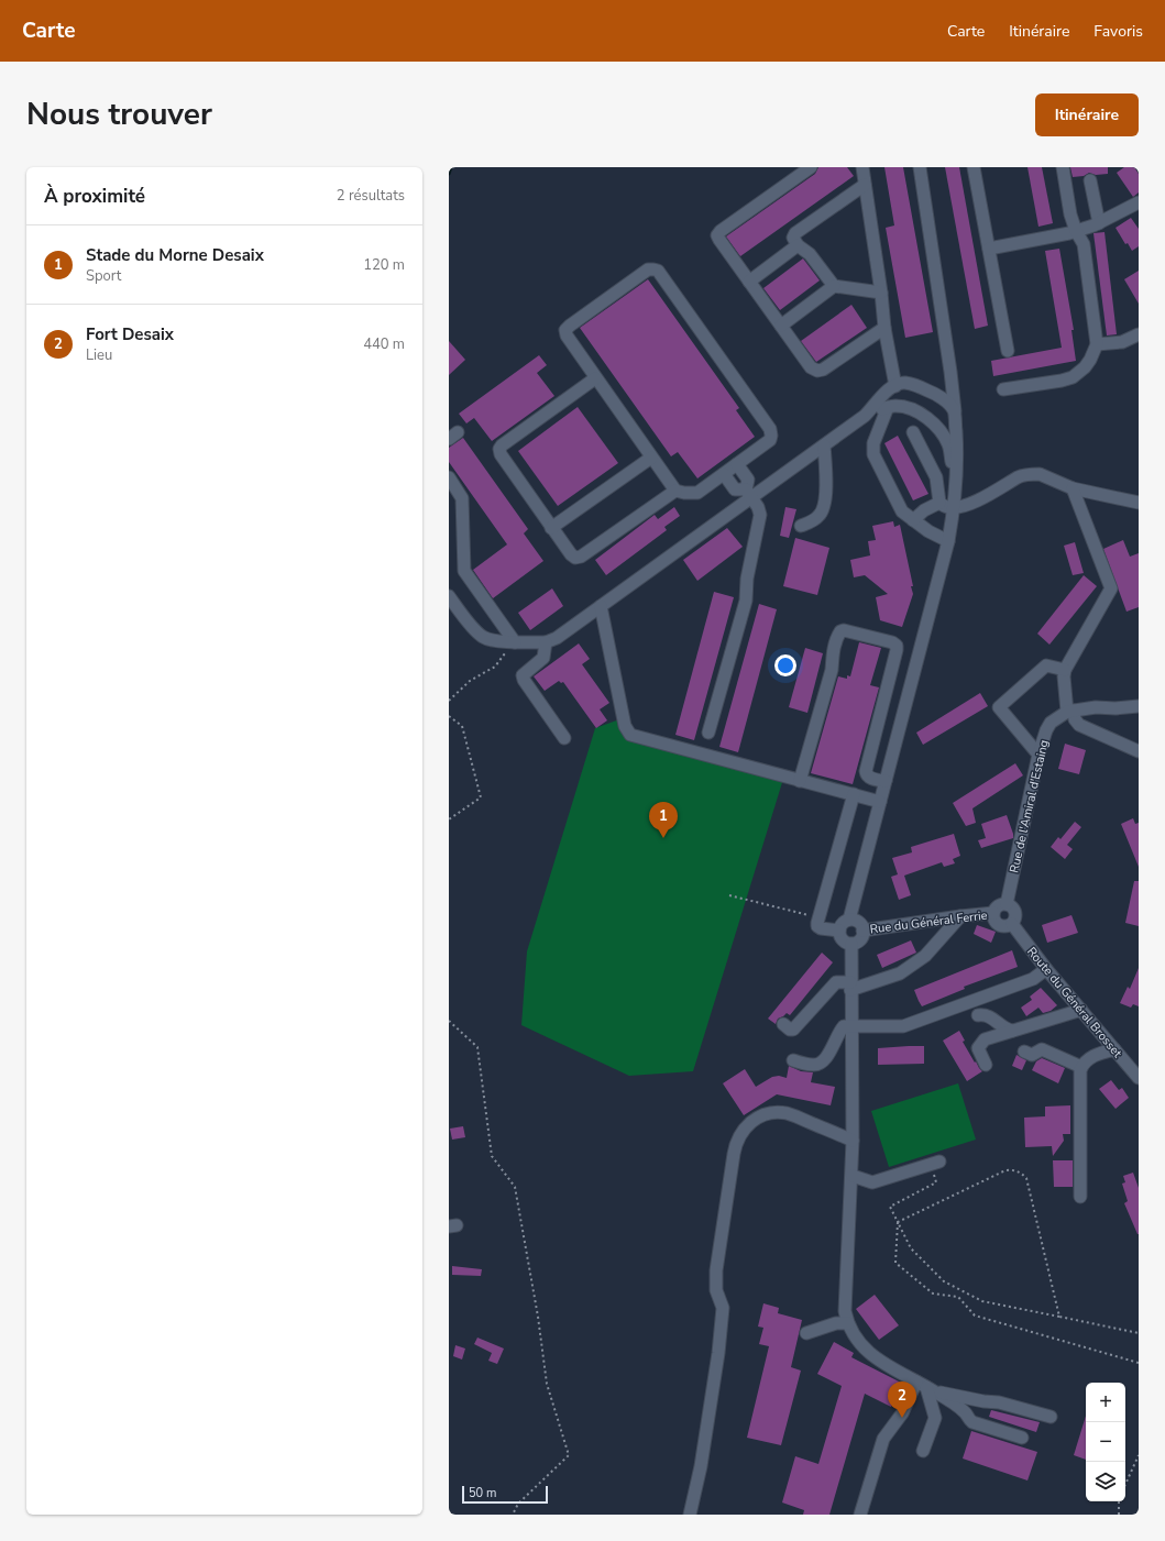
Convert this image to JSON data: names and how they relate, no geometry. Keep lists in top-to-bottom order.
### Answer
{
  "streets": {
    "street": ["Rue de l'Amiral d'Estaing", "Rue du Général Ferrie", "Route du Général Brosset"]
  },
  "crossings": [
    ["Rue de l'Amiral d'Estaing", "Rue du Général Ferrie"],
    ["Rue de l'Amiral d'Estaing", "Route du Général Brosset"],
    ["Rue du Général Ferrie", "Route du Général Brosset"]
  ],
  "scale_bar": "50 m",
  "page": {
    "header": "Carte",
    "nav": ["Carte", "Itinéraire", "Favoris"],
    "title": "Nous trouver",
    "buttons": "Itinéraire",
    "heading": ["À proximité", "2 résultats"],
    "list": [
      {
        "mark": "1",
        "name": "Stade du Morne Desaix",
        "note": "Sport",
        "value": "120 m"
      },
      {
        "mark": "2",
        "name": "Fort Desaix",
        "note": "Lieu",
        "value": "440 m"
      }
    ],
    "pins": ["1", "2"],
    "map_buttons": ["+", "−"],
    "scale": "50 m"
  }
}
